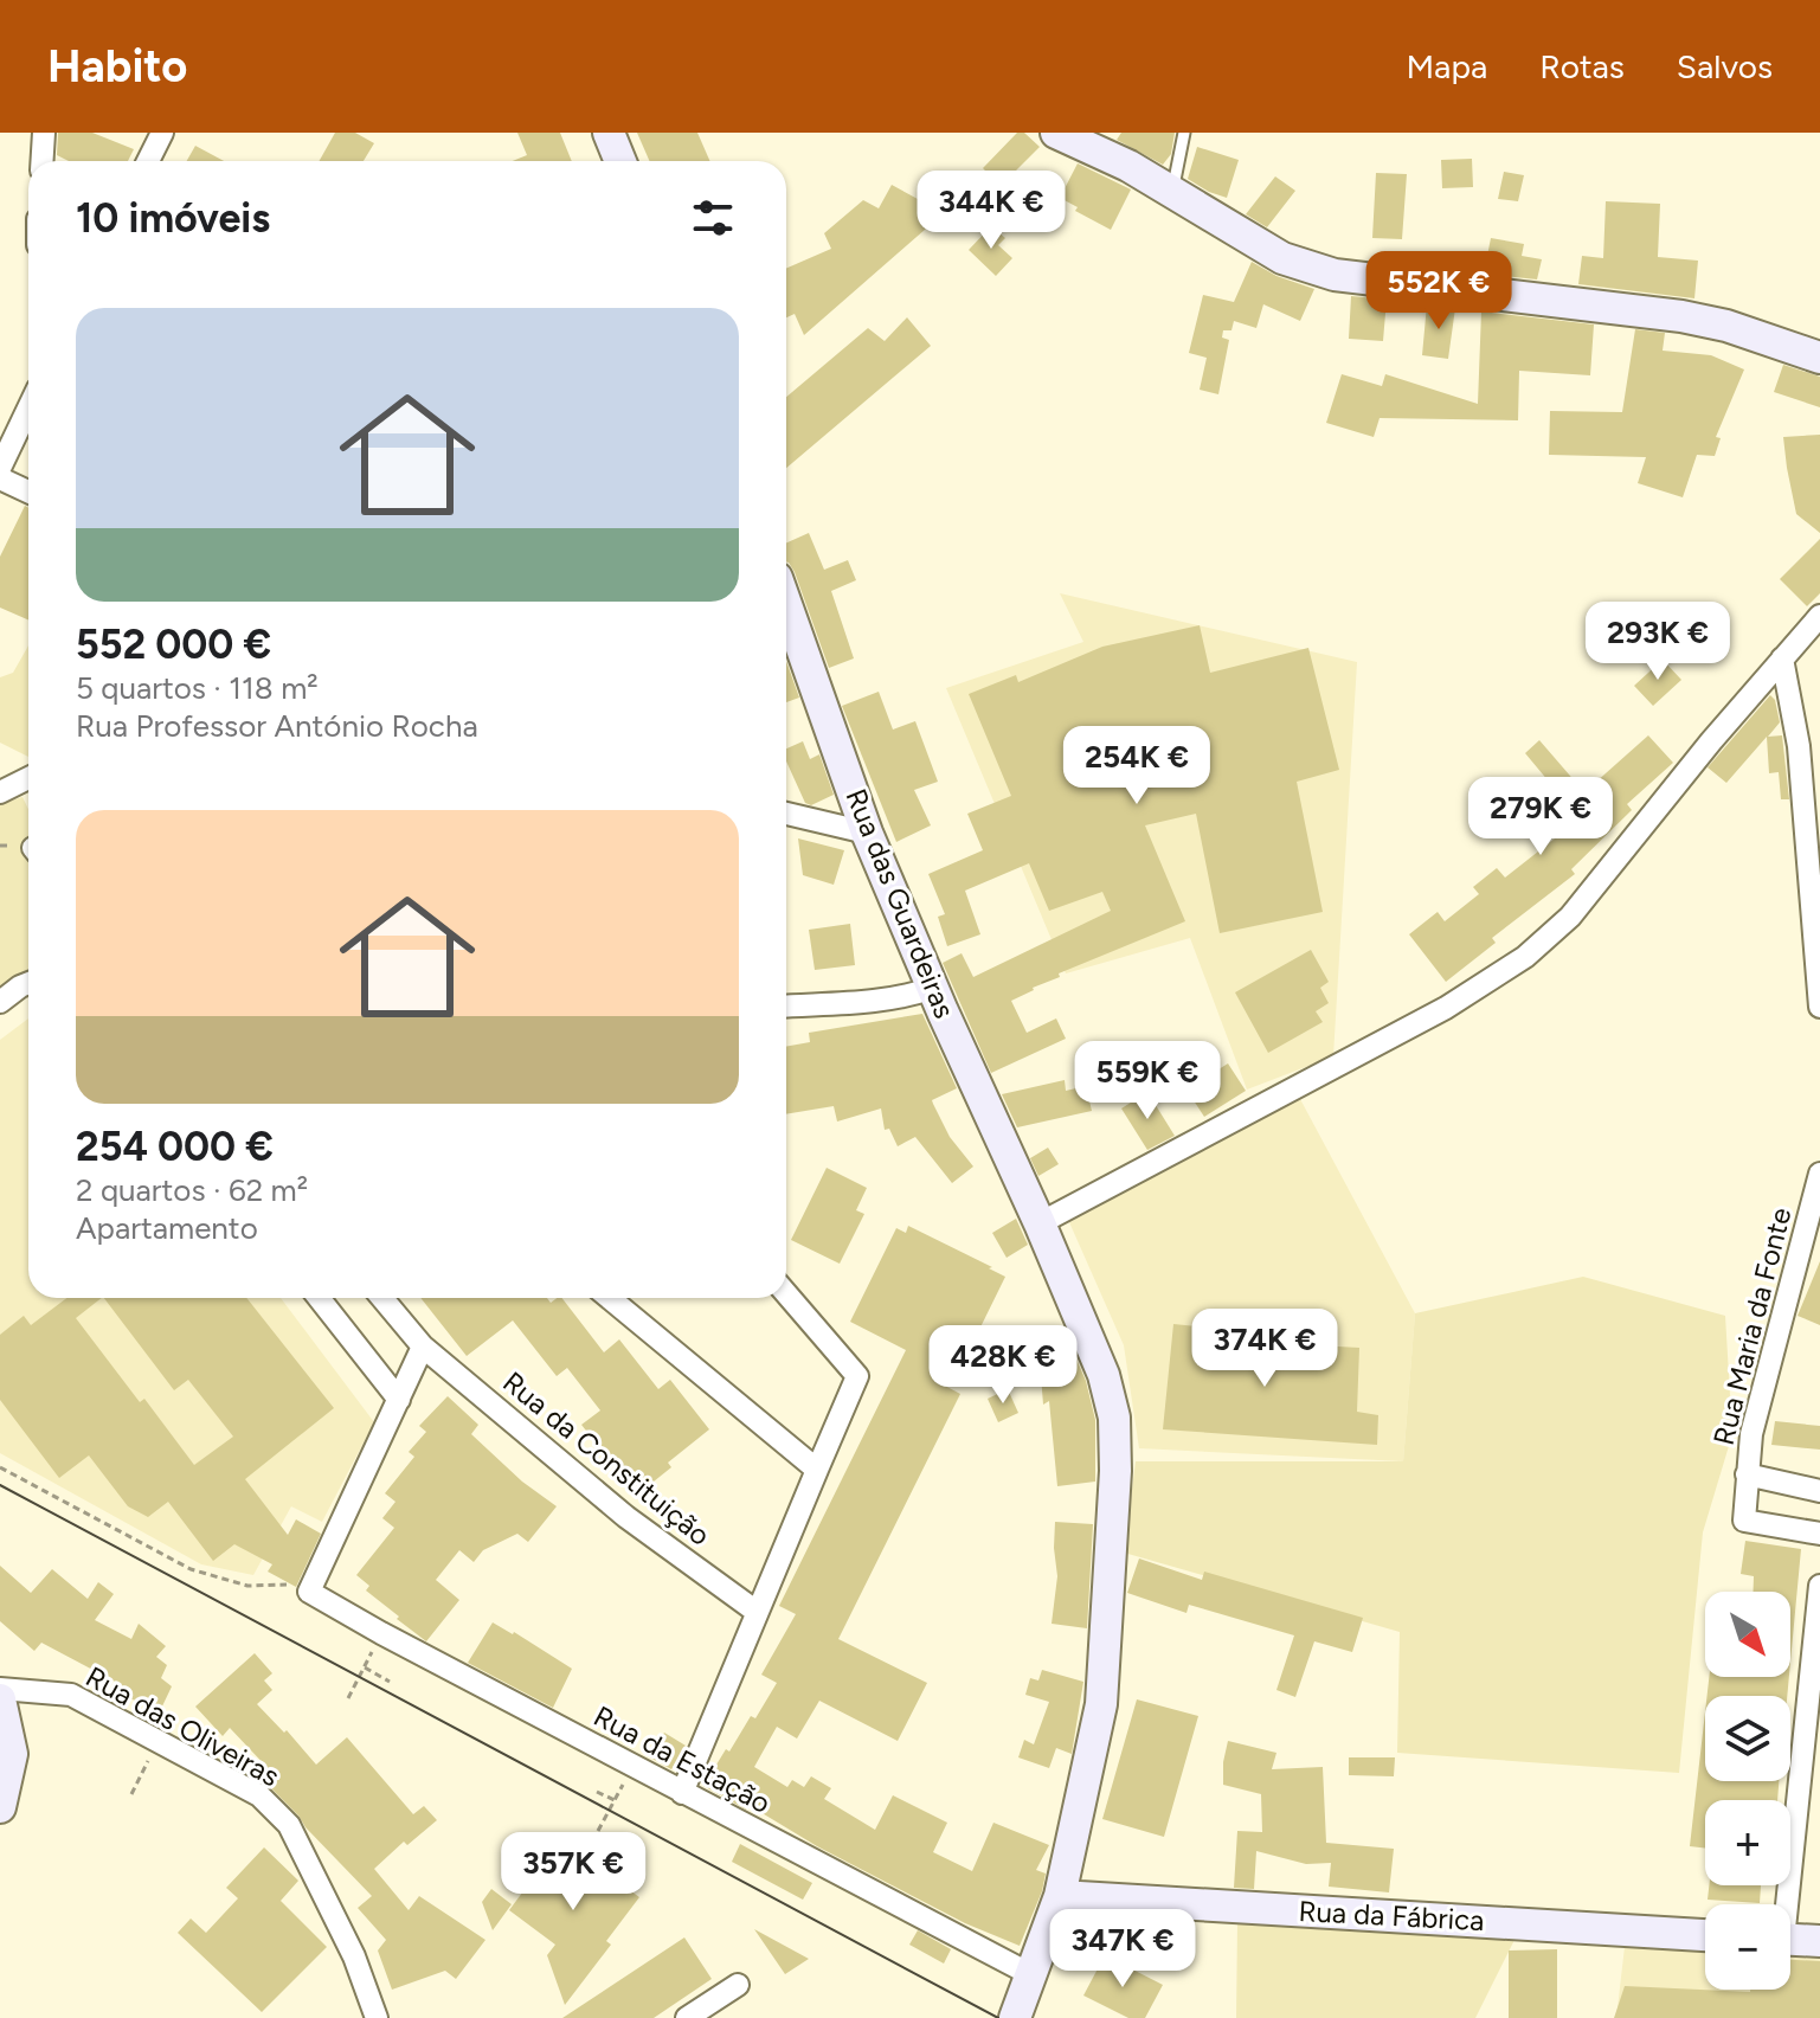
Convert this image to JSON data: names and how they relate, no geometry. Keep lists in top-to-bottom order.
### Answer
{
  "streets": {
    "main road": ["Rua das Guardeiras", "Rua da Fábrica"],
    "street": [
      "Rua Maria da Fonte",
      "Rua da Constituição",
      "Rua das Oliveiras",
      "Rua da Estação"
    ]
  },
  "crossings": [
    ["Rua das Guardeiras", "Rua da Estação"],
    ["Rua das Guardeiras", "Rua da Fábrica"]
  ],
  "north": "bottom right",
  "page": {
    "header": "Habito",
    "nav": ["Mapa", "Rotas", "Salvos"],
    "heading": "10 imóveis",
    "price": [
      "344K €",
      "552K €",
      "293K €",
      "254K €",
      "279K €",
      "559K €",
      "374K €",
      "428K €",
      "357K €",
      "347K €"
    ],
    "list": [
      {
        "name": "552 000 €",
        "note": "5 quartos · 118 m² · Rua Professor António Rocha"
      },
      {
        "name": "254 000 €",
        "note": "2 quartos · 62 m² · Apartamento"
      }
    ],
    "map_buttons": ["+", "−"]
  }
}
